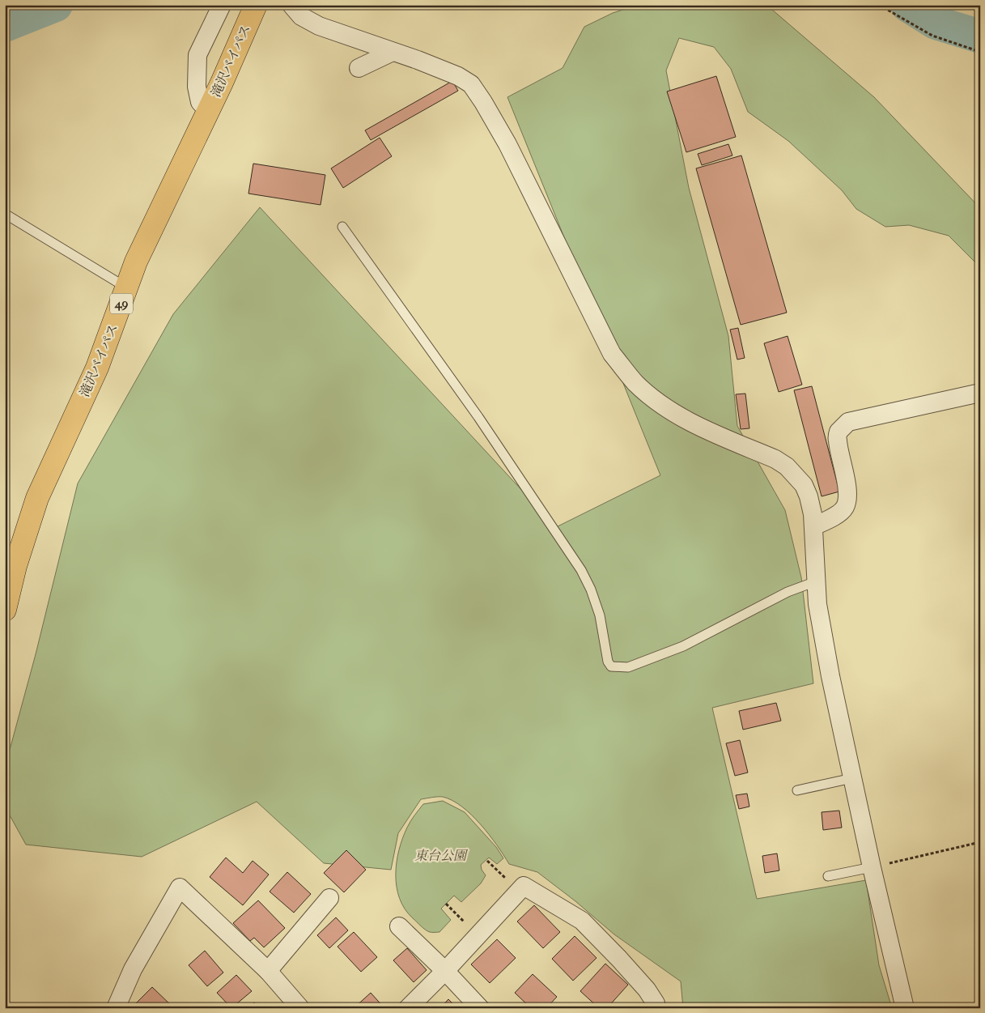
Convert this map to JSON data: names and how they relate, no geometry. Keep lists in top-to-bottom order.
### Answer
{
  "streets": {
    "highway": ["滝沢バイパス", "49"]
  },
  "parks": ["東台公園"]
}
